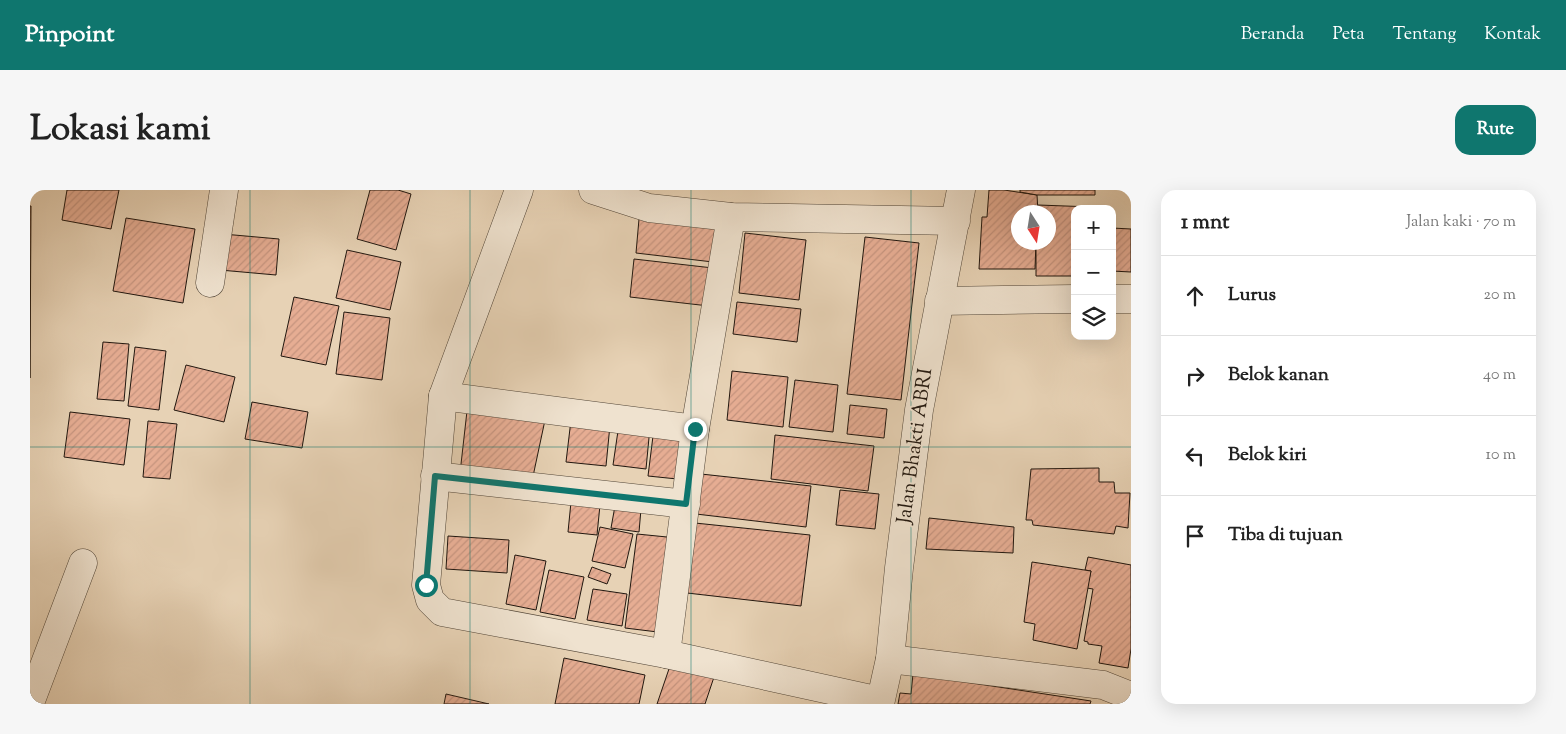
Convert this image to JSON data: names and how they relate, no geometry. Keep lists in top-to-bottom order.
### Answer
{
  "streets": {
    "street": ["Jalan Bhakti ABRI"]
  },
  "north": "bottom",
  "page": {
    "header": "Pinpoint",
    "nav": [
      "Beranda",
      "Peta",
      "Tentang",
      "Kontak"
    ],
    "title": "Lokasi kami",
    "buttons": "Rute",
    "heading": ["1 mnt", "Jalan kaki · 70 m"],
    "map_buttons": ["+", "−"],
    "list": [
      ["Lurus", "20 m"],
      ["Belok kanan", "40 m"],
      ["Belok kiri", "10 m"],
      "Tiba di tujuan"
    ]
  }
}
